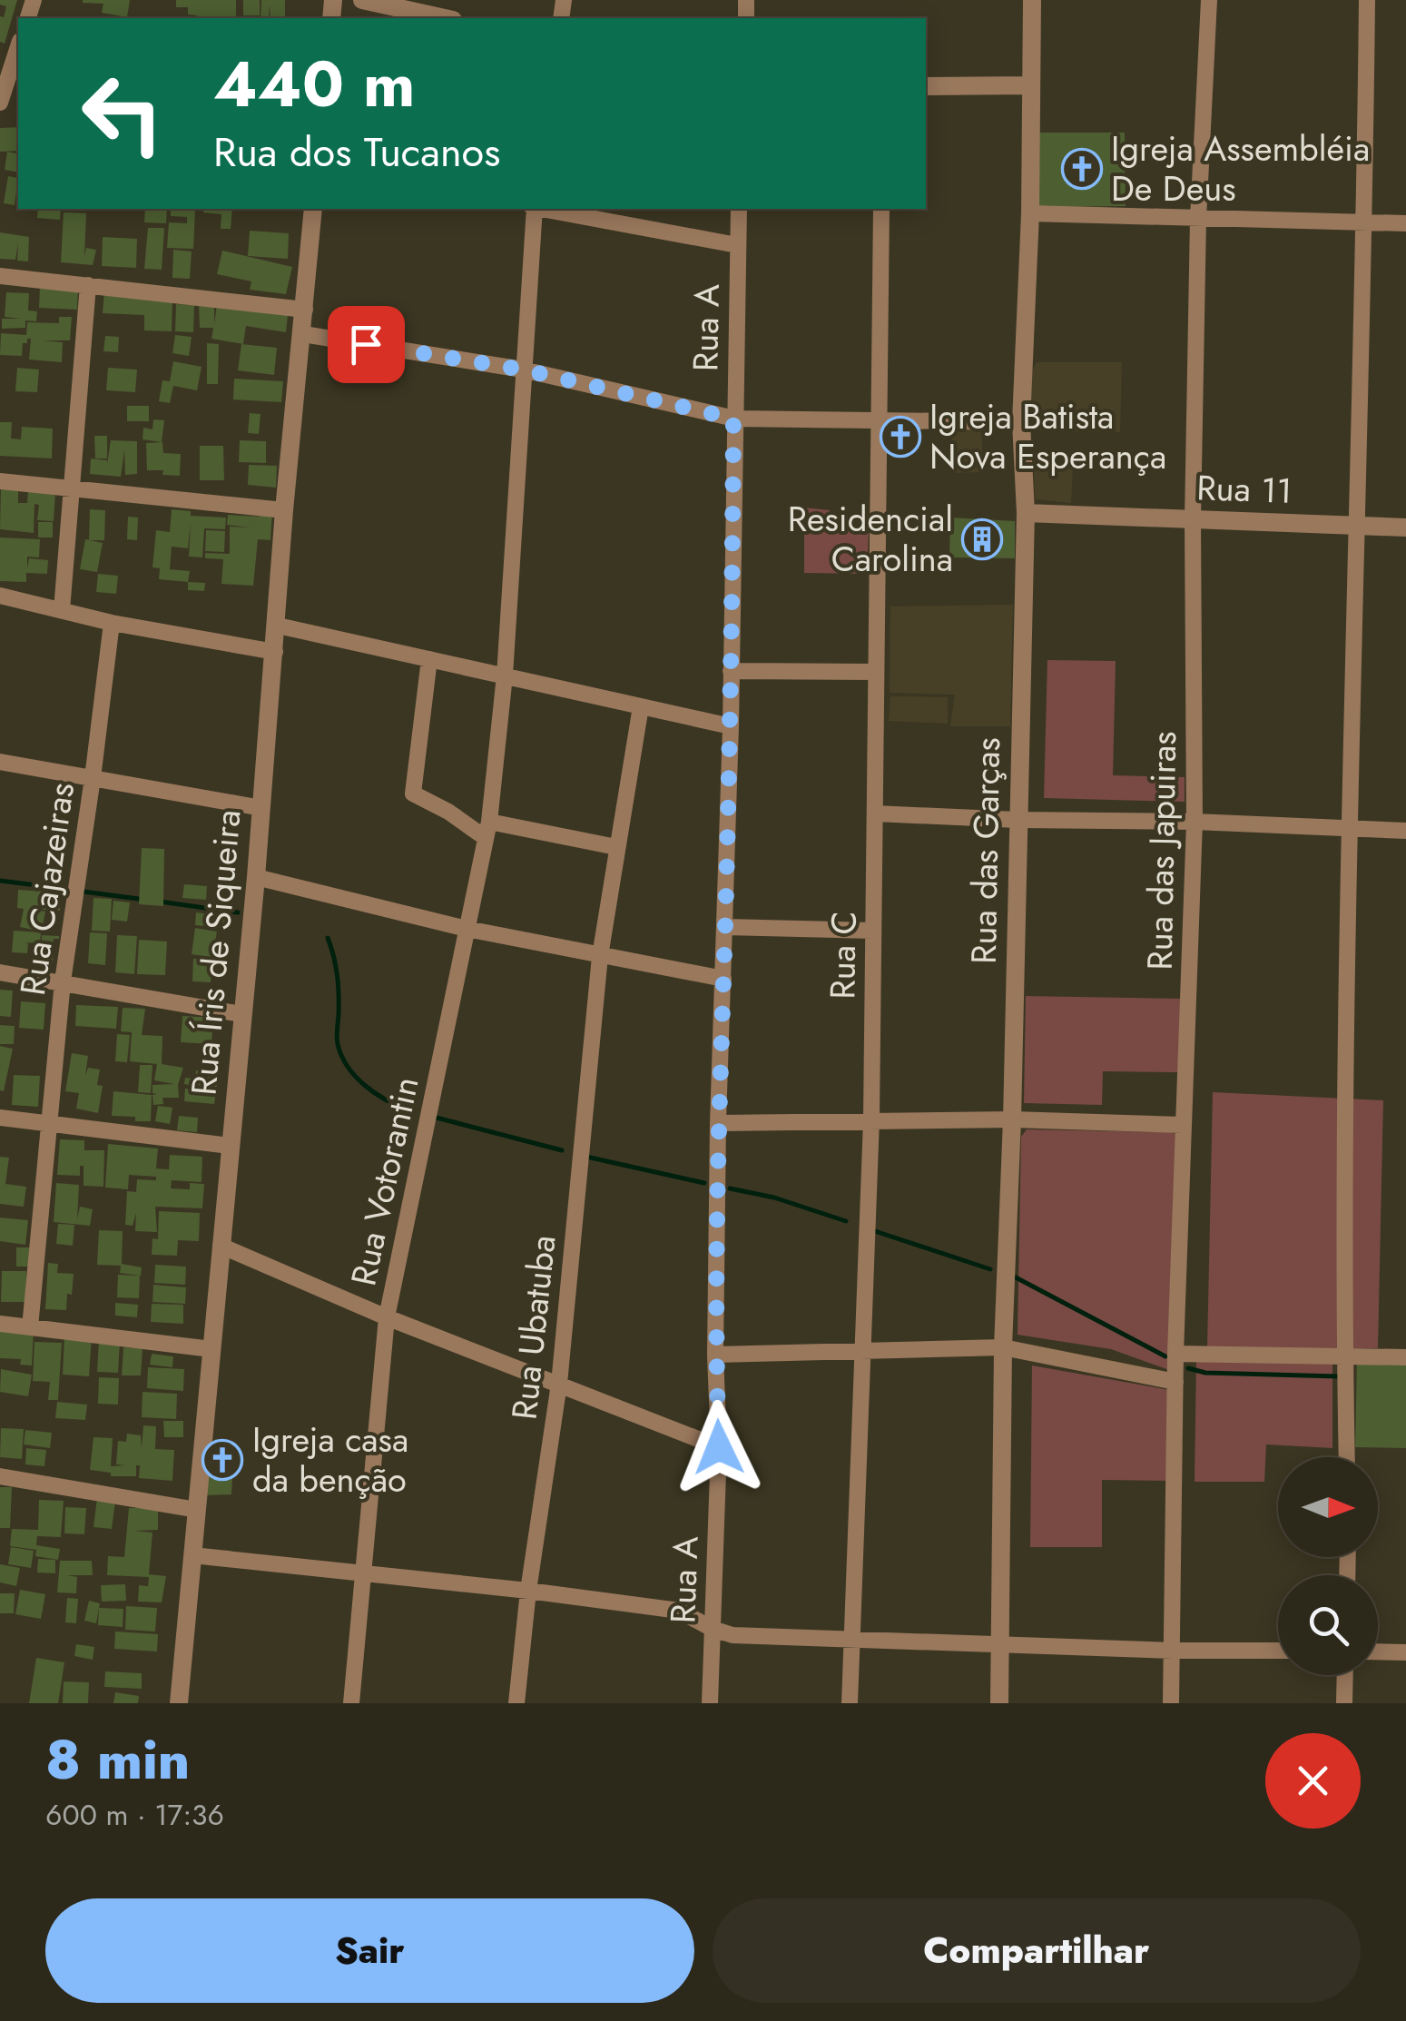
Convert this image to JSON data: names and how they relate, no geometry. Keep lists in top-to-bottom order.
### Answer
{
  "streets": {
    "street": [
      "Rua A",
      "Rua 11",
      "Rua das Garças",
      "Rua das Japuiras",
      "Rua Cajazeiras",
      "Rua Íris de Siqueira",
      "Rua C",
      "Rua Votorantin",
      "Rua Ubatuba"
    ]
  },
  "crossings": [
    ["Rua 11", "Rua das Garças"],
    ["Rua 11", "Rua das Japuiras"]
  ],
  "places": {
    "church": ["Igreja Assembléia De Deus", "Igreja Batista Nova Esperança", "Igreja casa da benção"],
    "building": ["Residencial Carolina"]
  },
  "north": "right",
  "page": {
    "turn": ["440 m", "Rua dos Tucanos"],
    "heading": ["8 min", "600 m · 17:36"],
    "buttons": ["Sair", "Compartilhar"]
  }
}
